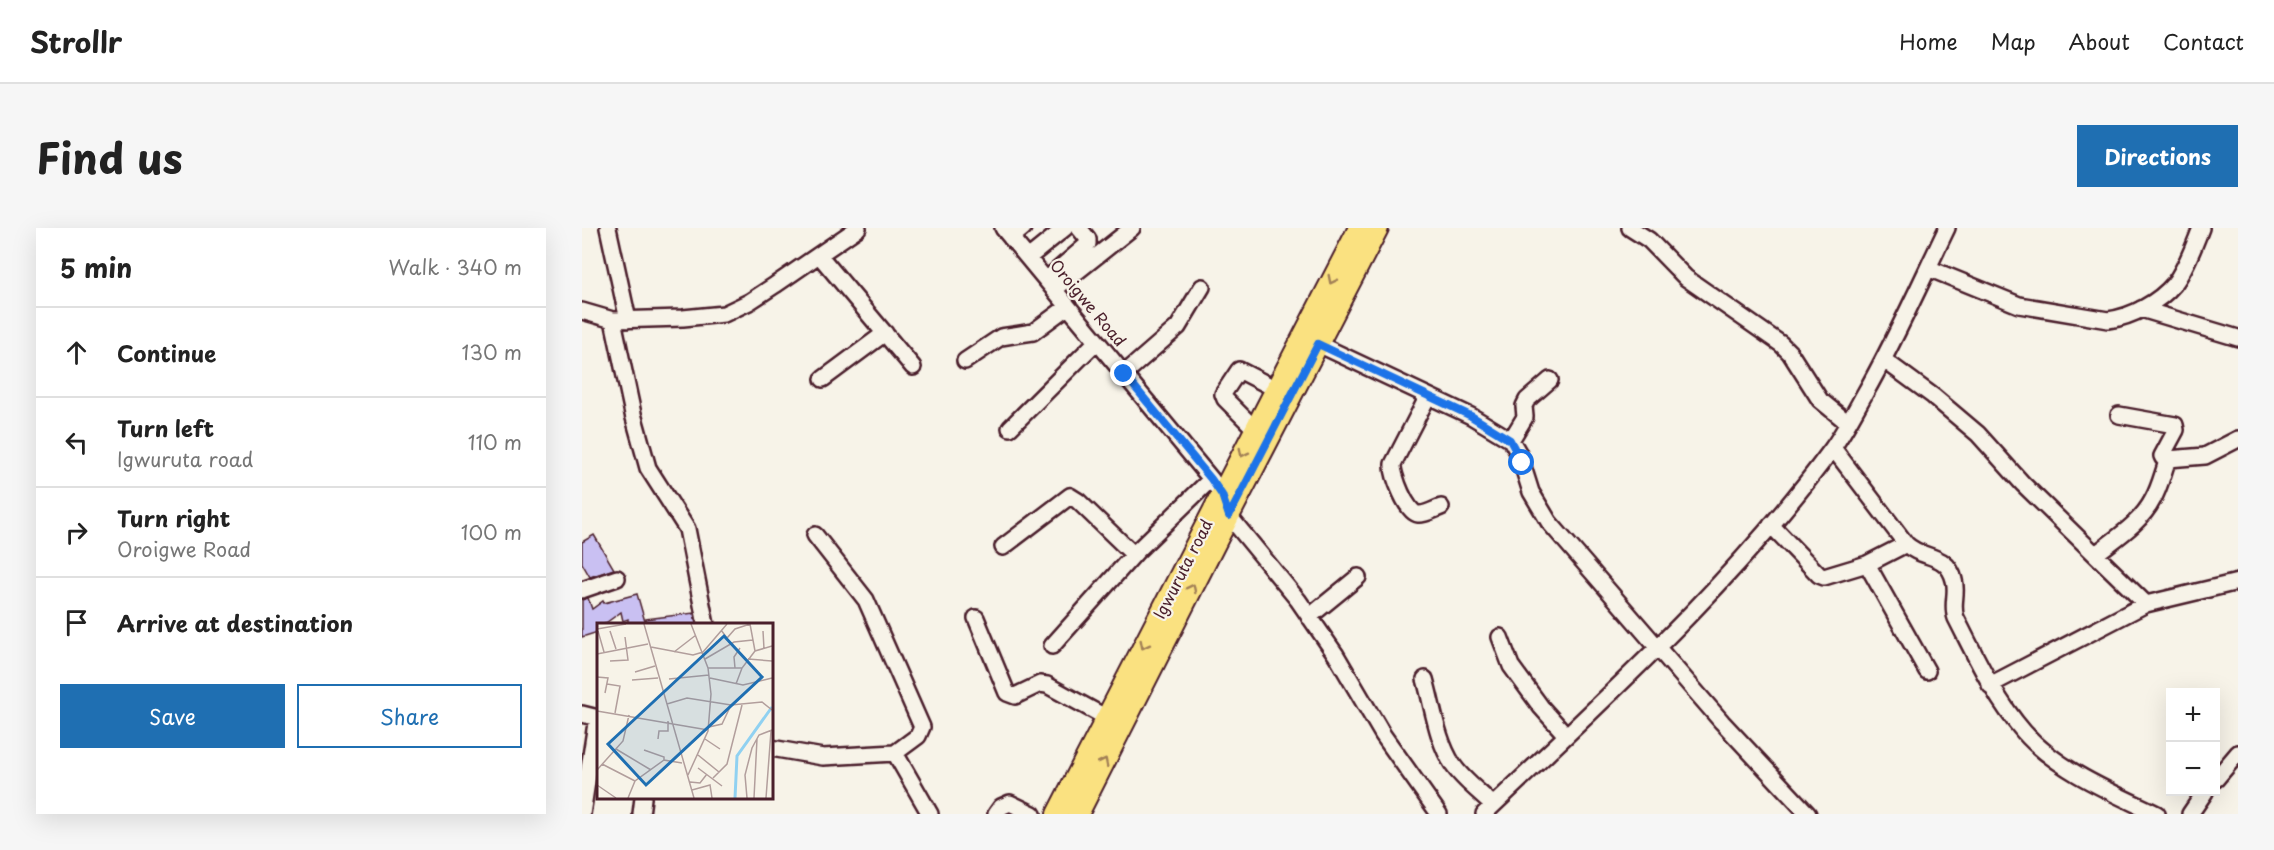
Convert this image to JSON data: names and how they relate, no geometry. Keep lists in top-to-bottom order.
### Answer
{
  "streets": {
    "main road": ["Igwuruta road"],
    "street": ["Oroigwe Road"]
  },
  "crossings": [
    ["Oroigwe Road", "Igwuruta road"]
  ],
  "page": {
    "header": "Strollr",
    "nav": [
      "Home",
      "Map",
      "About",
      "Contact"
    ],
    "title": "Find us",
    "buttons": [
      "Directions",
      ["Save", "Share"]
    ],
    "heading": ["5 min", "Walk · 340 m"],
    "list": [
      ["Continue", "130 m"],
      ["Turn left", "Igwuruta road", "110 m"],
      ["Turn right", "Oroigwe Road", "100 m"],
      "Arrive at destination"
    ],
    "map_buttons": ["+", "−"]
  }
}
